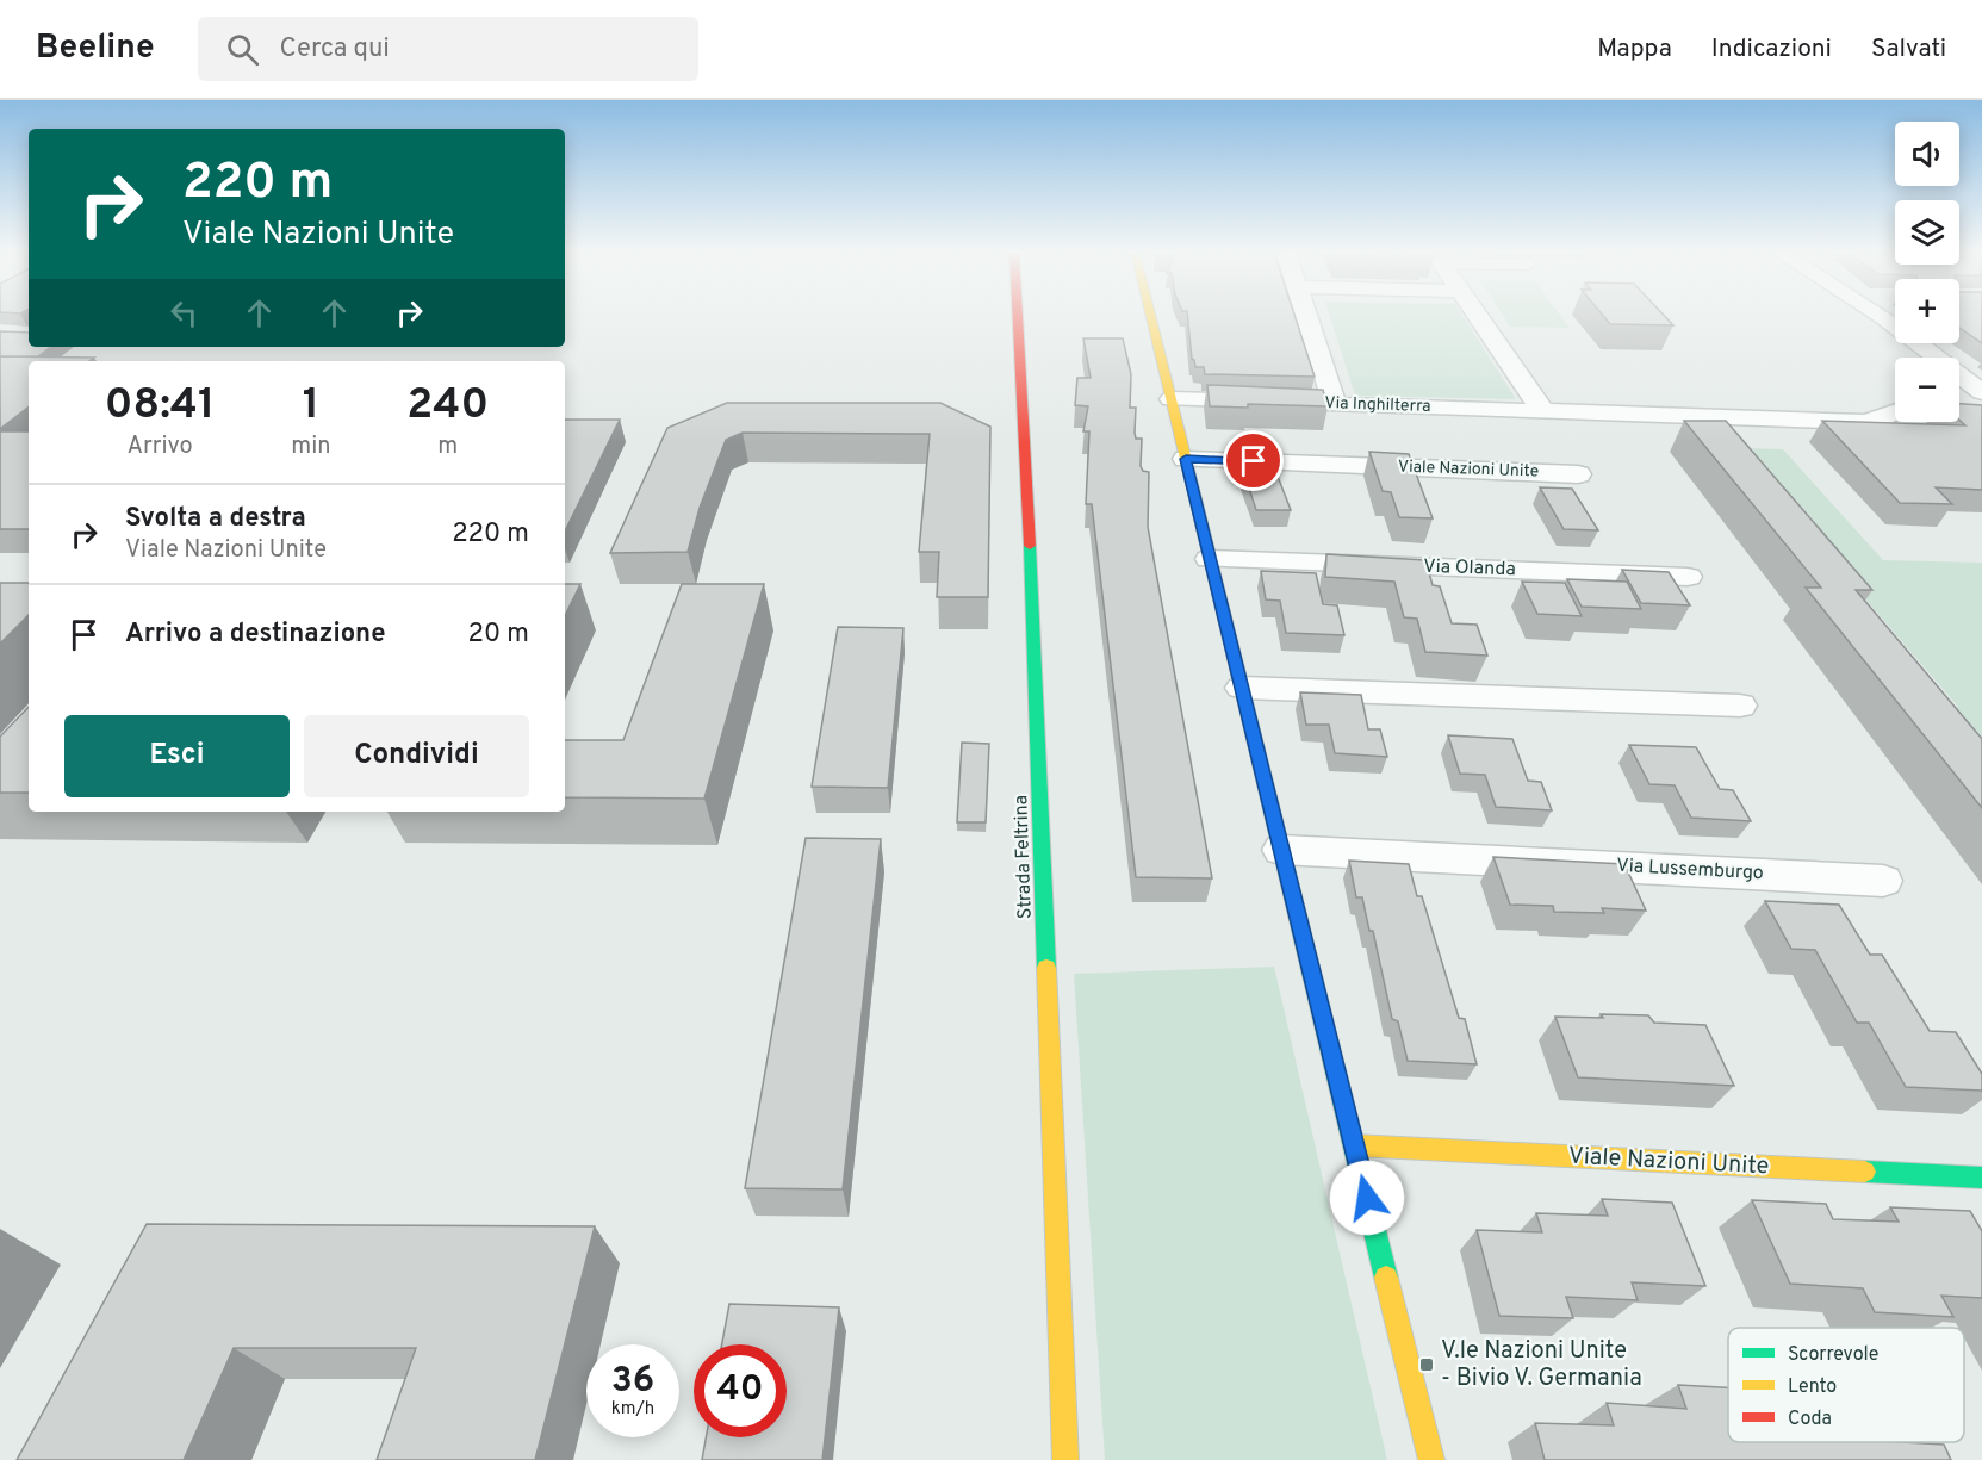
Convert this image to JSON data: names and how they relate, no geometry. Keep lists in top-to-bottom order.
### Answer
{
  "streets": {
    "street": [
      "Via Inghilterra",
      "Viale Nazioni Unite",
      "Via Olanda",
      "Strada Feltrina",
      "Via Lussemburgo"
    ]
  },
  "places": {
    "transit": ["V.le Nazioni Unite - Bivio V. Germania"]
  },
  "legend": ["Scorrevole", "Lento", "Coda"],
  "page": {
    "header": "Beeline",
    "search": "Cerca qui",
    "nav": ["Mappa", "Indicazioni", "Salvati"],
    "map_buttons": ["+", "−"],
    "turn": ["220 m", "Viale Nazioni Unite"],
    "eta": [
      "08:41",
      "Arrivo",
      "1",
      "min",
      "240",
      "m"
    ],
    "list": [
      {
        "name": "Svolta a destra",
        "note": "Viale Nazioni Unite",
        "value": "220 m"
      },
      {
        "name": "Arrivo a destinazione",
        "value": "20 m"
      }
    ],
    "buttons": ["Esci", "Condividi"],
    "speed": "36 km/h",
    "limit": "40"
  }
}
